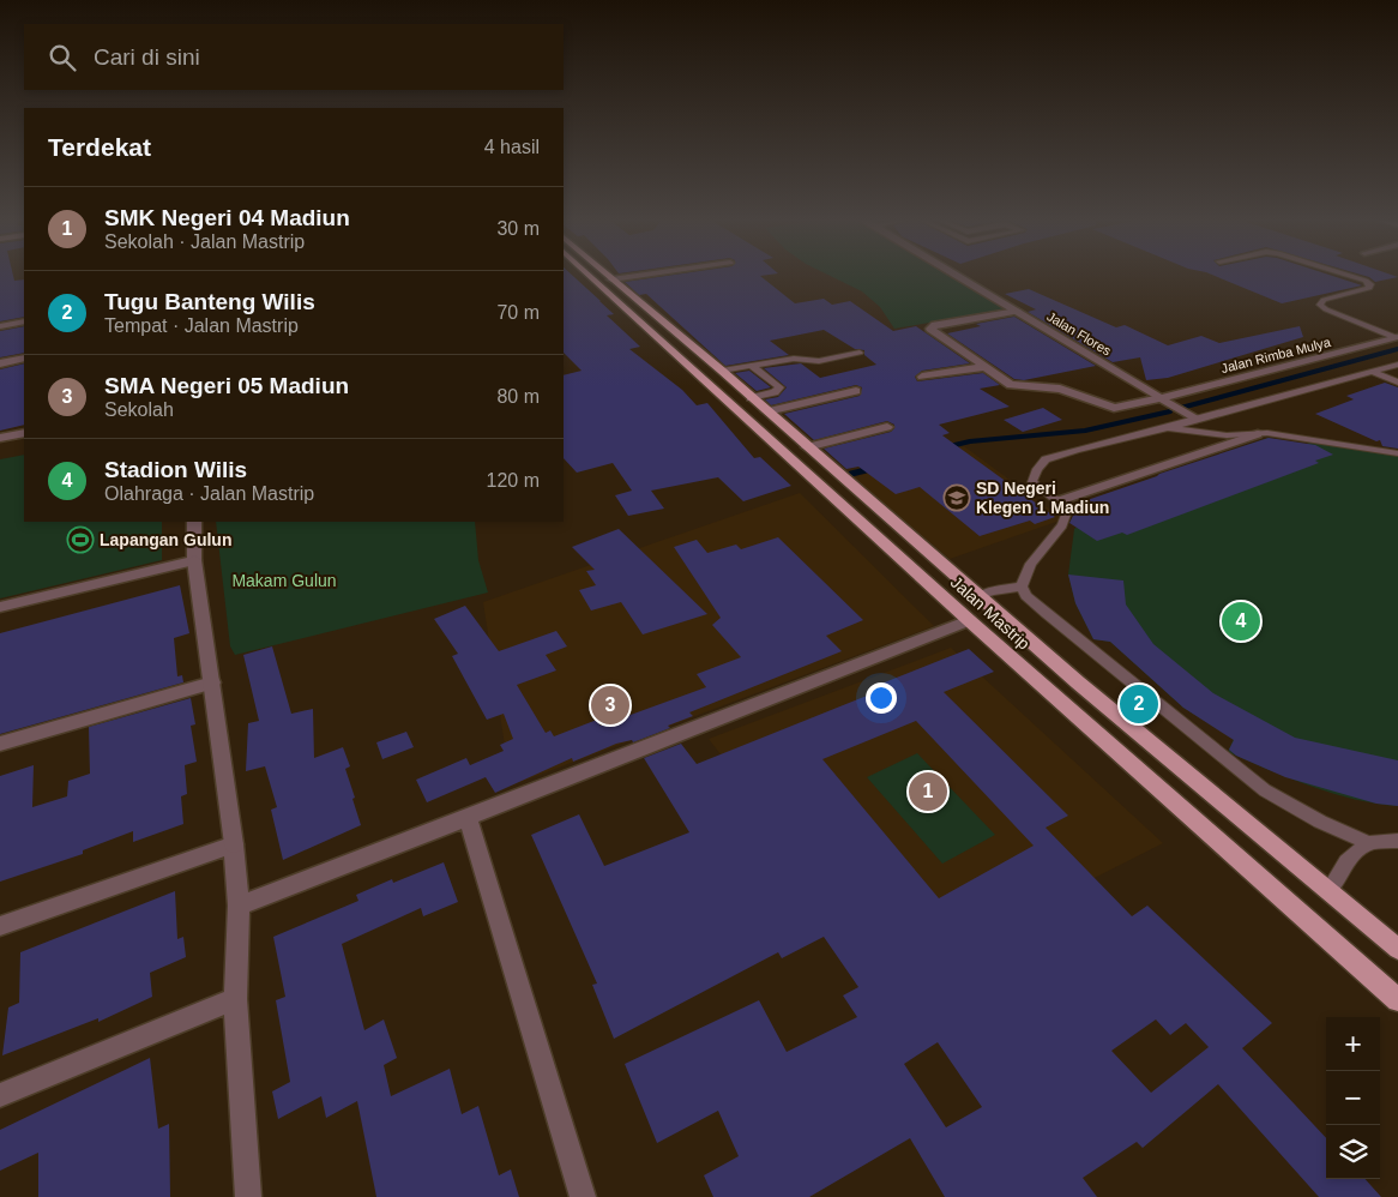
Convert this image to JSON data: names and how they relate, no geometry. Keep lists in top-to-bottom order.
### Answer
{
  "streets": {
    "main road": ["Jalan Mastrip"],
    "street": ["Jalan Flores", "Jalan Rimba Mulya"]
  },
  "crossings": [
    ["Jalan Flores", "Jalan Rimba Mulya"]
  ],
  "parks": ["Makam Gulun"],
  "places": {
    "school or university": ["SD Negeri Klegen 1 Madiun"],
    "sports": ["Lapangan Gulun"]
  },
  "page": {
    "search": "Cari di sini",
    "heading": ["Terdekat", "4 hasil"],
    "list": [
      {
        "mark": "1",
        "name": "SMK Negeri 04 Madiun",
        "note": "Sekolah · Jalan Mastrip",
        "value": "30 m"
      },
      {
        "mark": "2",
        "name": "Tugu Banteng Wilis",
        "note": "Tempat · Jalan Mastrip",
        "value": "70 m"
      },
      {
        "mark": "3",
        "name": "SMA Negeri 05 Madiun",
        "note": "Sekolah",
        "value": "80 m"
      },
      {
        "mark": "4",
        "name": "Stadion Wilis",
        "note": "Olahraga · Jalan Mastrip",
        "value": "120 m"
      }
    ],
    "pins": [
      "4",
      "2",
      "3",
      "1"
    ],
    "map_buttons": ["+", "−"]
  }
}
